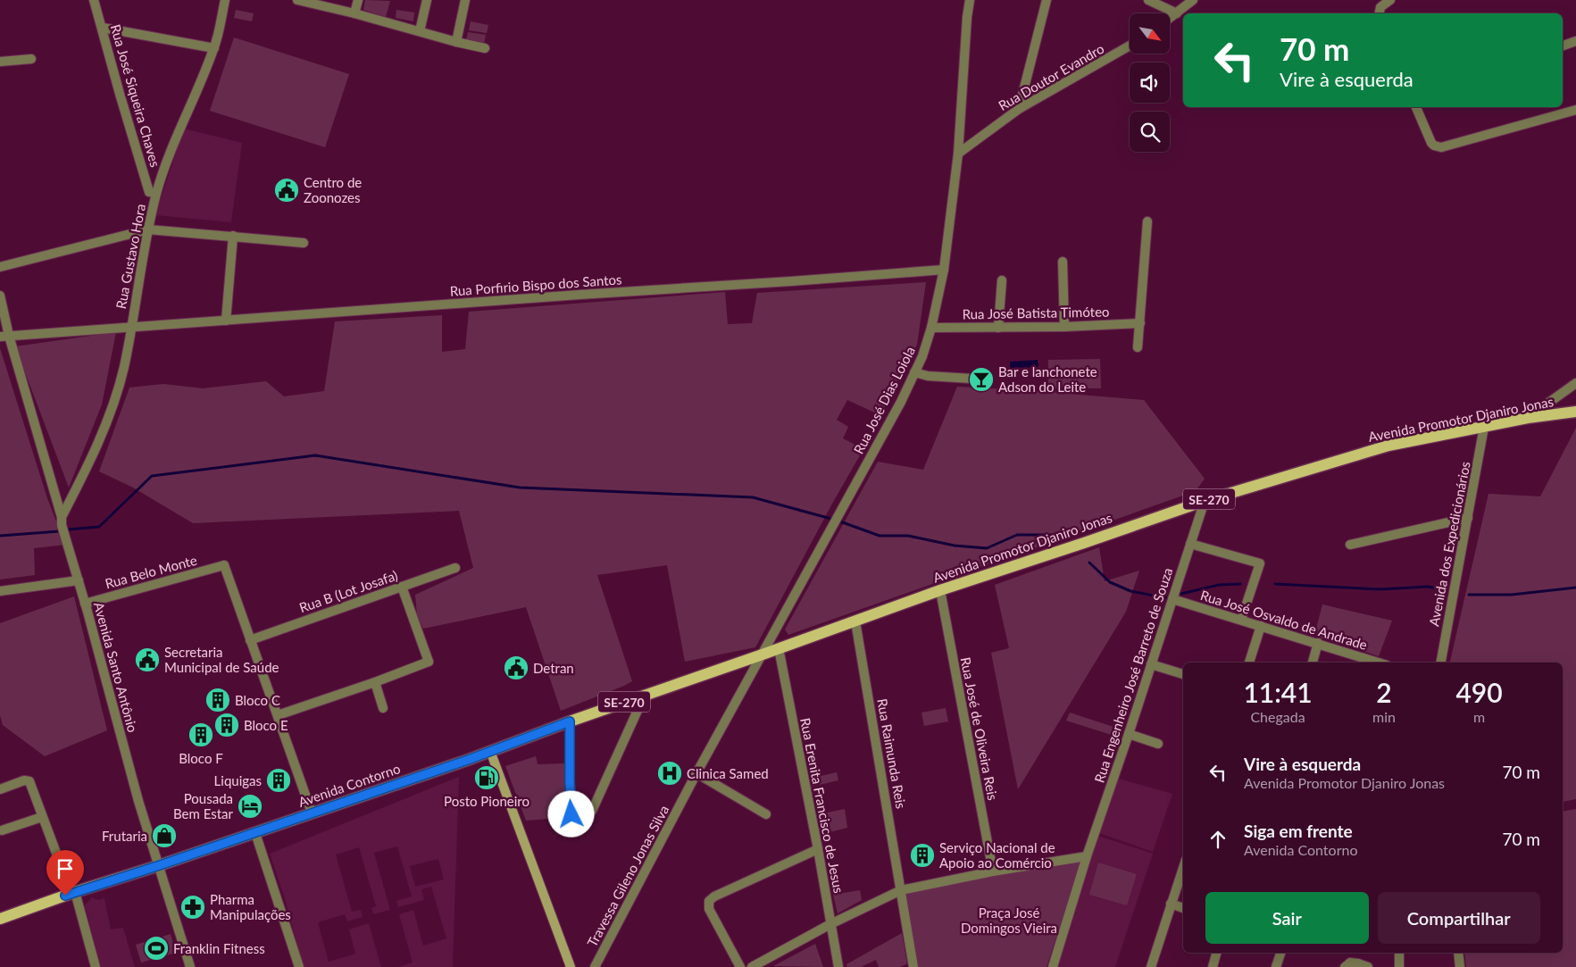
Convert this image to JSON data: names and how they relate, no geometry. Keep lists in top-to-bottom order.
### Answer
{
  "streets": {
    "main road": ["Avenida Promotor Djaniro Jonas", "SE-270", "Avenida Contorno"],
    "street": [
      "Rua Doutor Evandro",
      "Rua José Siqueira Chaves",
      "Rua Gustavo Hora",
      "Rua Porfirio Bispo dos Santos",
      "Rua José Batista Timóteo",
      "Rua José Dias Loiola",
      "Avenida dos Expedicionários",
      "Rua Belo Monte",
      "Rua B (Lot Josafa)",
      "Rua José Osvaldo de Andrade",
      "Avenida Santo Antônio",
      "Rua Engenheiro José Barreto de Souza",
      "Rua José de Oliveira Reis",
      "Rua Raimunda Reis",
      "Rua Erenita Francisco de Jesus",
      "Travessa Gileno Jonas Silva"
    ]
  },
  "crossings": [
    ["Rua Doutor Evandro", "Rua José Dias Loiola"],
    ["Rua José Siqueira Chaves", "Rua Gustavo Hora"],
    ["Rua Gustavo Hora", "Rua Porfirio Bispo dos Santos"],
    ["Rua Gustavo Hora", "Avenida Santo Antônio"],
    ["Rua Porfirio Bispo dos Santos", "Rua José Dias Loiola"],
    ["Rua Porfirio Bispo dos Santos", "Avenida Santo Antônio"],
    ["Rua José Batista Timóteo", "Rua José Dias Loiola"],
    ["Rua José Dias Loiola", "Avenida Promotor Djaniro Jonas"],
    ["Rua José Dias Loiola", "Travessa Gileno Jonas Silva"],
    ["Avenida Promotor Djaniro Jonas", "Avenida dos Expedicionários"],
    ["Avenida Promotor Djaniro Jonas", "Rua Engenheiro José Barreto de Souza"],
    ["Avenida Promotor Djaniro Jonas", "Rua José de Oliveira Reis"],
    ["Avenida Promotor Djaniro Jonas", "Rua Raimunda Reis"],
    ["Avenida Promotor Djaniro Jonas", "Avenida Contorno"],
    ["Avenida Promotor Djaniro Jonas", "Rua Erenita Francisco de Jesus"],
    ["Avenida Promotor Djaniro Jonas", "Travessa Gileno Jonas Silva"],
    ["Rua Belo Monte", "Rua B (Lot Josafa)"],
    ["Rua Belo Monte", "Avenida Santo Antônio"],
    ["Rua José Osvaldo de Andrade", "Rua Engenheiro José Barreto de Souza"],
    ["Avenida Santo Antônio", "Avenida Contorno"]
  ],
  "parks": ["Praça José Domingos Vieira"],
  "places": {
    "public building": ["Centro de Zoonozes", "Secretaria Municipal de Saúde", "Detran"],
    "bar": ["Bar e lanchonete Adson do Leite"],
    "building": [
      "Bloco C",
      "Bloco E",
      "Bloco F",
      "Liquigas",
      "Serviço Nacional de Apoio ao Comércio"
    ],
    "hospital": ["Clinica Samed"],
    "fuel station": ["Posto Pioneiro"],
    "hotel": ["Pousada Bem Estar"],
    "shop": ["Frutaria"],
    "pharmacy": ["Pharma Manipulações"],
    "sports": ["Franklin Fitness"]
  },
  "north": "bottom right",
  "page": {
    "turn": ["70 m", "Vire à esquerda"],
    "eta": [
      "11:41",
      "Chegada",
      "2",
      "min",
      "490",
      "m"
    ],
    "list": [
      {
        "name": "Vire à esquerda",
        "note": "Avenida Promotor Djaniro Jonas",
        "value": "70 m"
      },
      {
        "name": "Siga em frente",
        "note": "Avenida Contorno",
        "value": "70 m"
      }
    ],
    "buttons": ["Sair", "Compartilhar"]
  }
}
